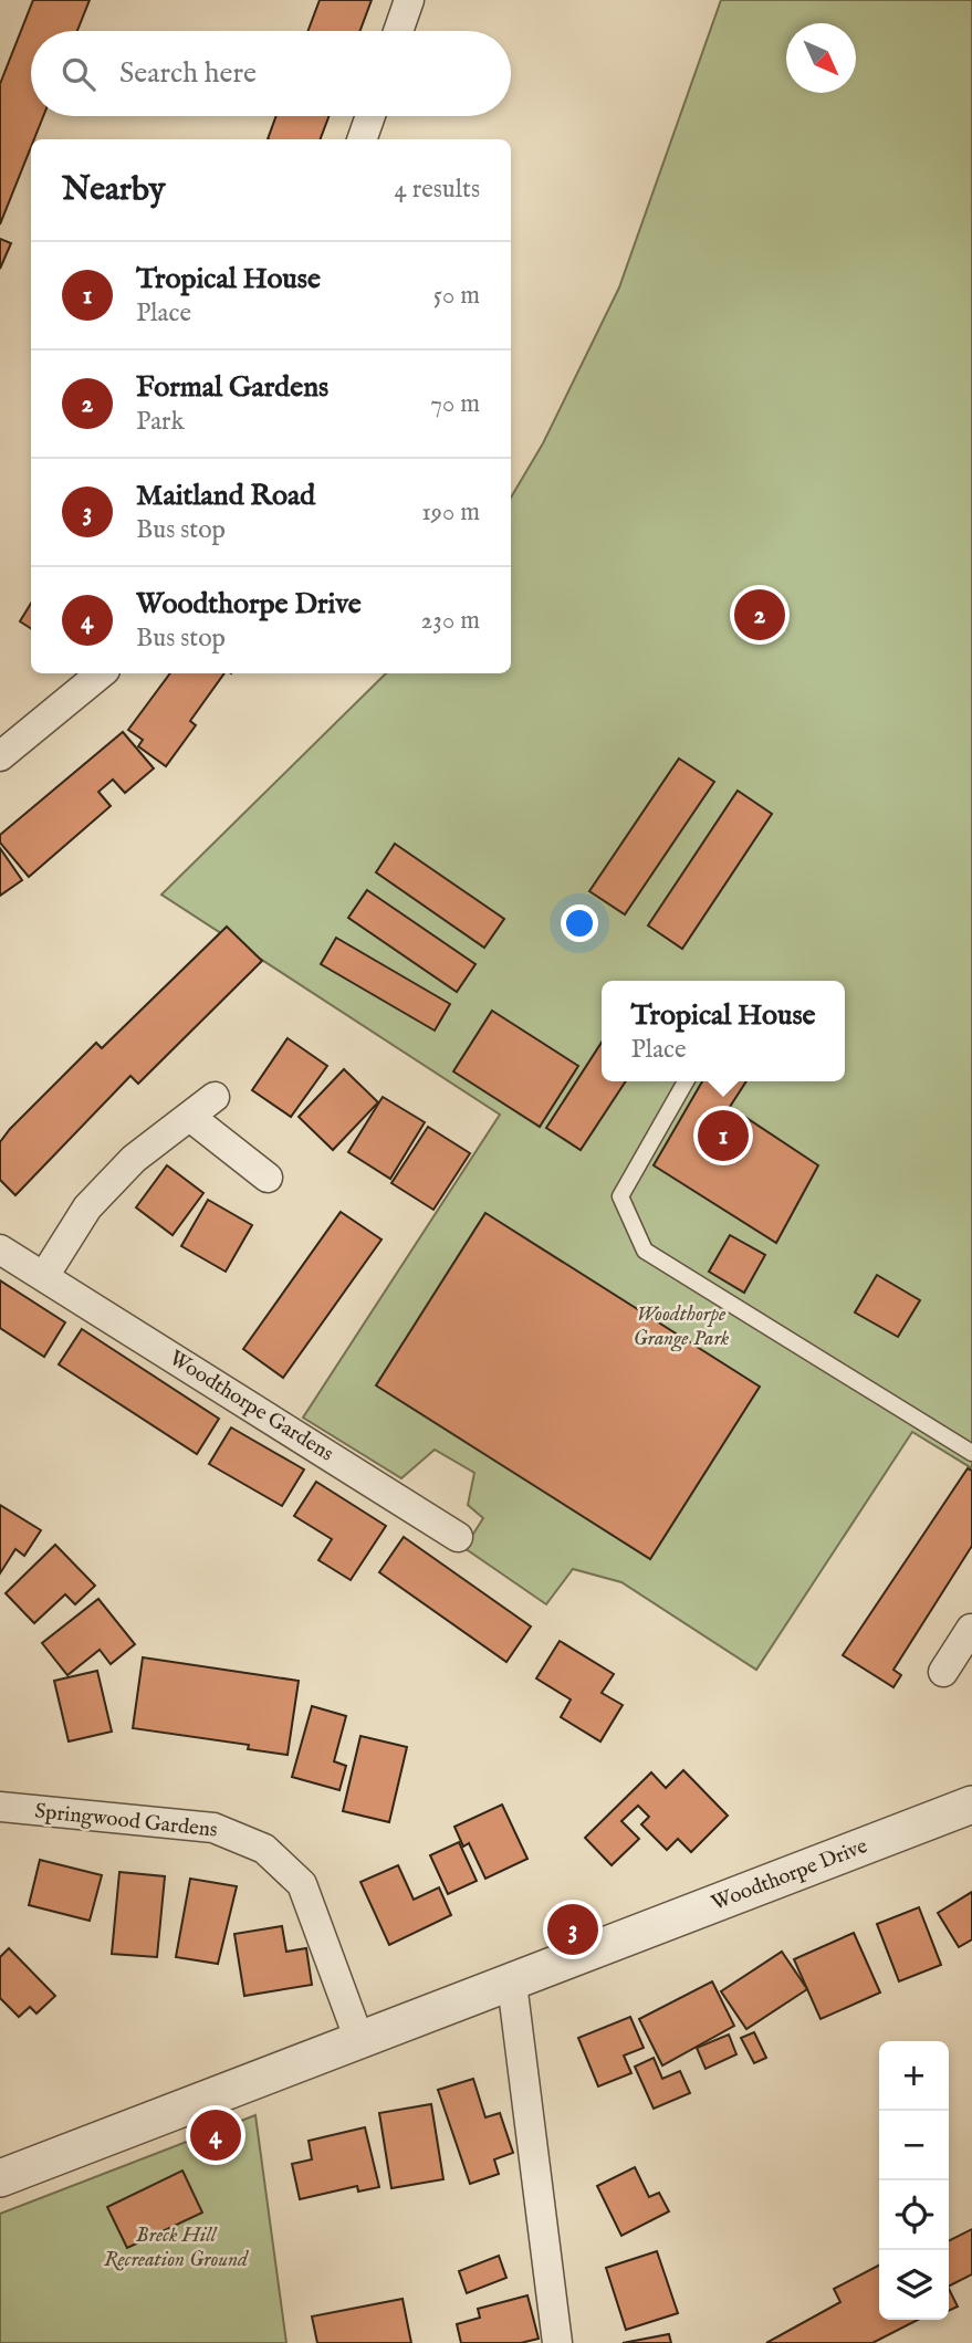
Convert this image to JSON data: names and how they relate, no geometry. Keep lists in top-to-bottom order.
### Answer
{
  "streets": {
    "street": ["Woodthorpe Gardens", "Springwood Gardens", "Woodthorpe Drive"]
  },
  "crossings": [
    ["Springwood Gardens", "Woodthorpe Drive"]
  ],
  "parks": ["Woodthorpe Grange Park", "Breck Hill Recreation Ground"],
  "north": "bottom right",
  "page": {
    "search": "Search here",
    "heading": ["Nearby", "4 results"],
    "list": [
      {
        "mark": "1",
        "name": "Tropical House",
        "note": "Place",
        "value": "50 m"
      },
      {
        "mark": "2",
        "name": "Formal Gardens",
        "note": "Park",
        "value": "70 m"
      },
      {
        "mark": "3",
        "name": "Maitland Road",
        "note": "Bus stop",
        "value": "190 m"
      },
      {
        "mark": "4",
        "name": "Woodthorpe Drive",
        "note": "Bus stop",
        "value": "230 m"
      }
    ],
    "pins": [
      "2",
      "1",
      "3",
      "4"
    ],
    "popup": ["Tropical House", "Place"],
    "map_buttons": ["+", "−"]
  }
}
